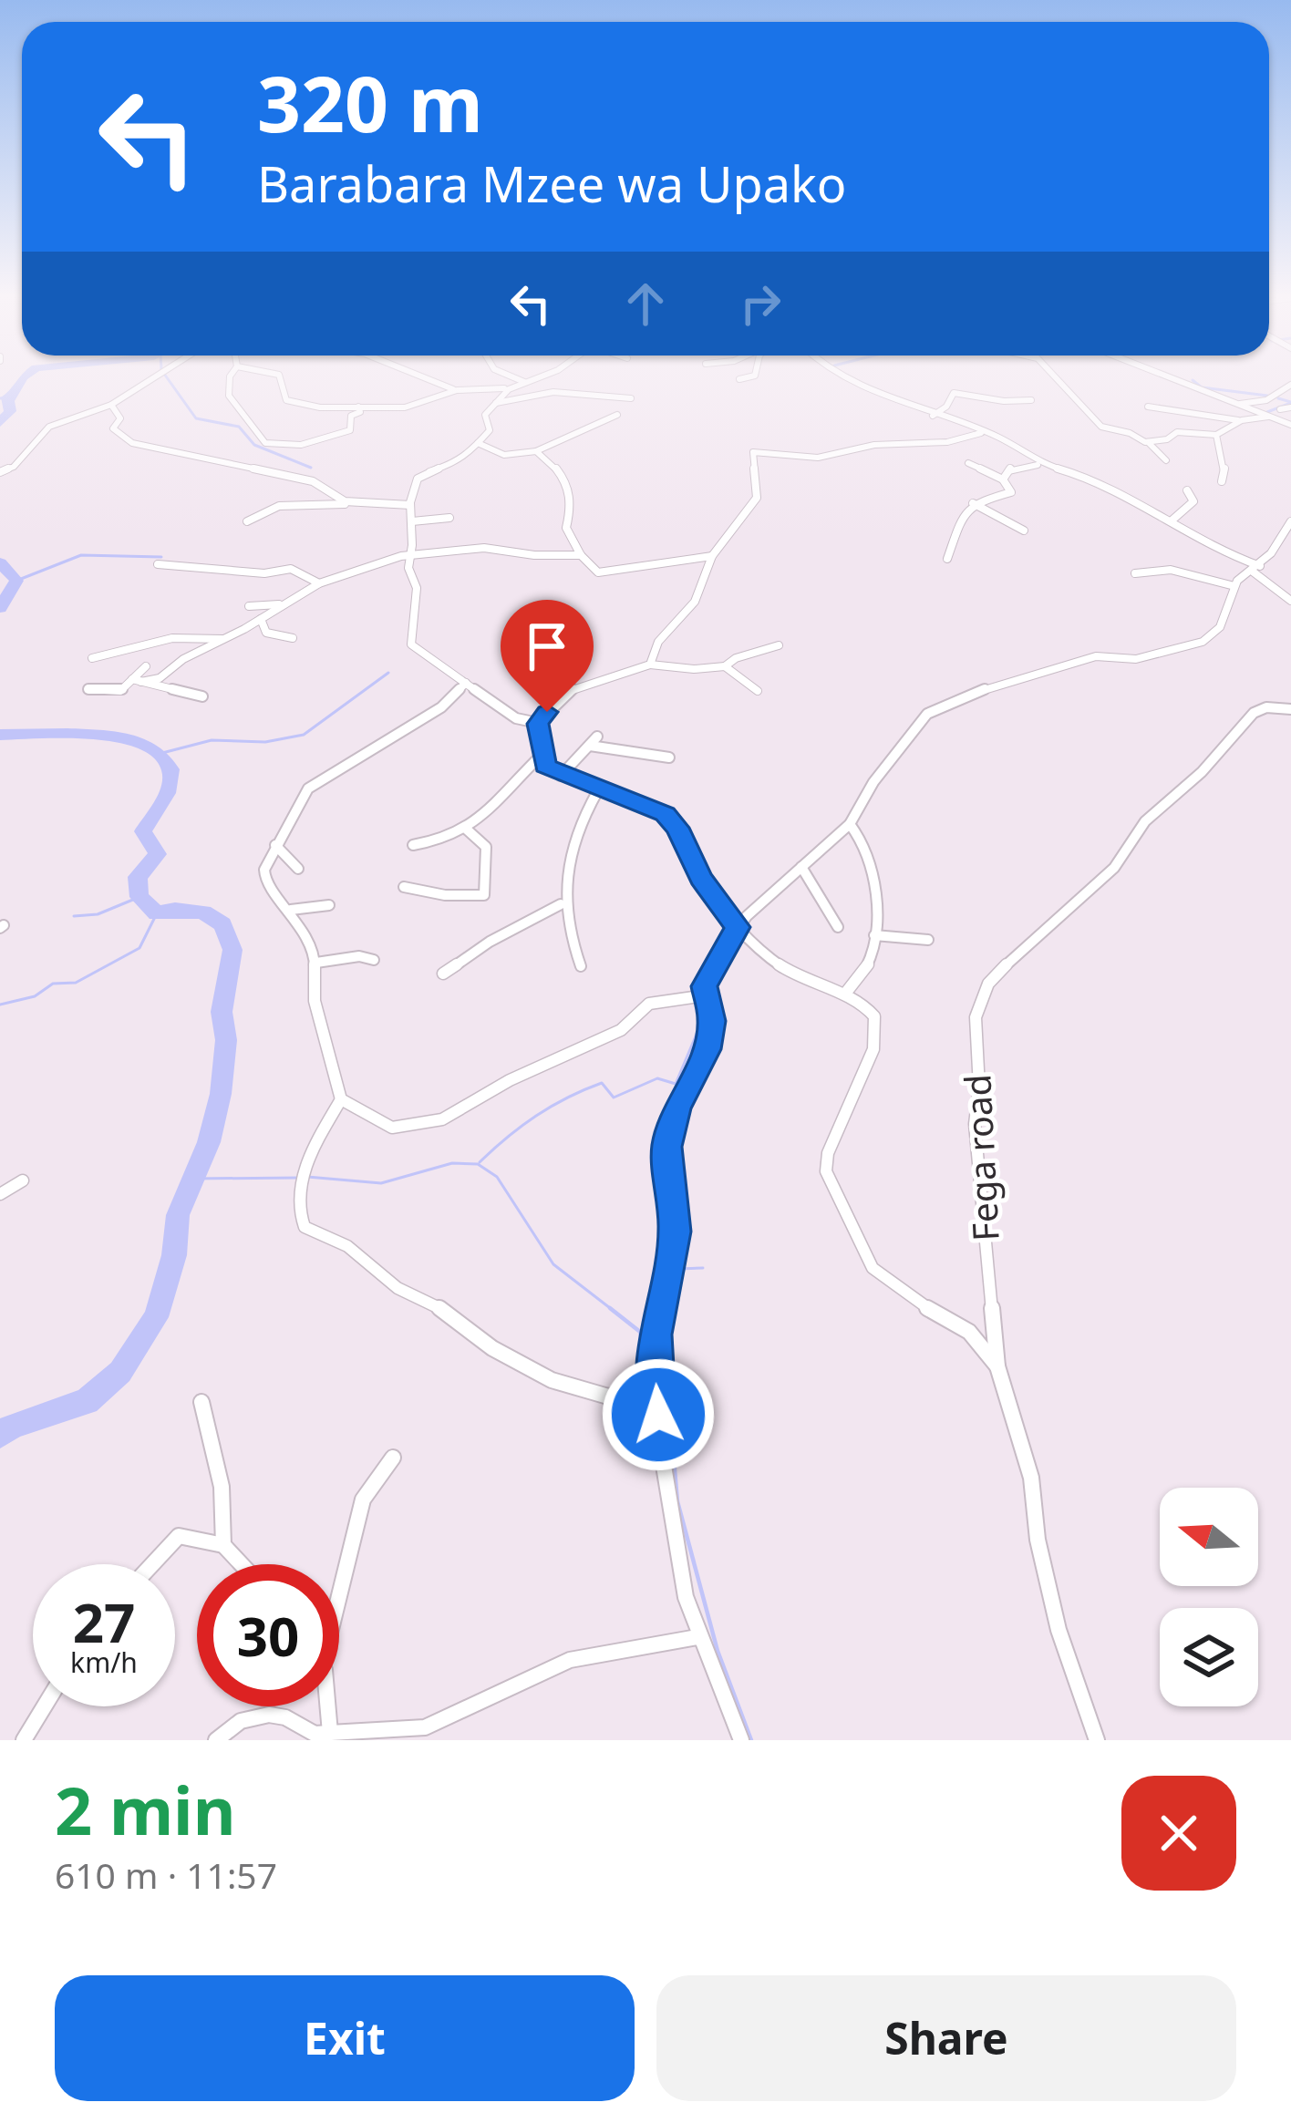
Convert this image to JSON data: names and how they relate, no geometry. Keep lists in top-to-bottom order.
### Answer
{
  "streets": {
    "street": ["Fega road"]
  },
  "north": "left",
  "page": {
    "turn": ["320 m", "Barabara Mzee wa Upako"],
    "speed": "27 km/h",
    "limit": "30",
    "heading": ["2 min", "610 m · 11:57"],
    "buttons": ["Exit", "Share"]
  }
}
